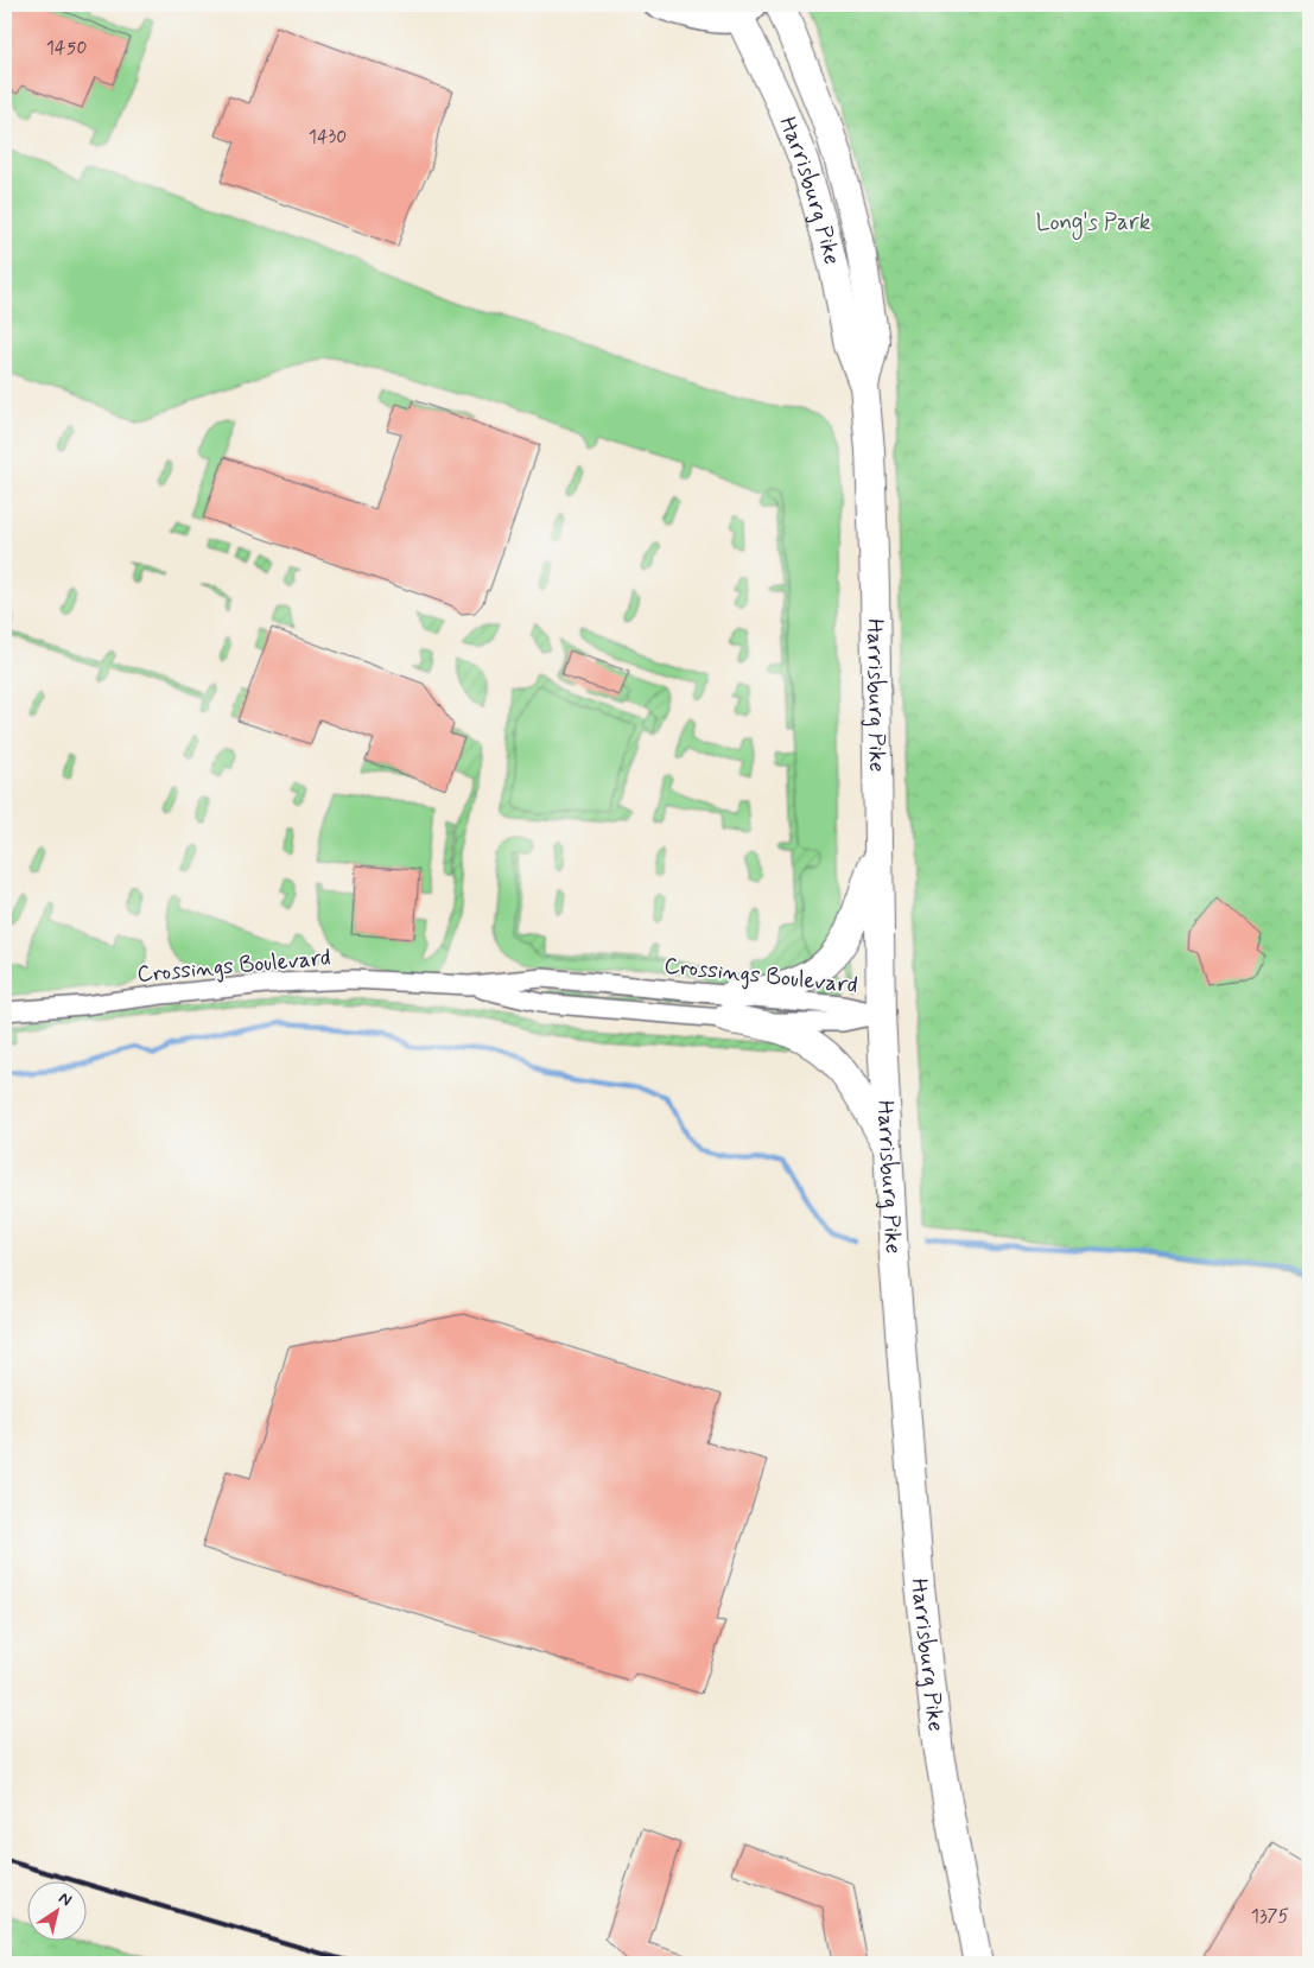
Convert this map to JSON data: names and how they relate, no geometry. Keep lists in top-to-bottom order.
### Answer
{
  "streets": {
    "main road": ["Harrisburg Pike"],
    "street": ["Crossings Boulevard"]
  },
  "crossings": [
    ["Harrisburg Pike", "Crossings Boulevard"]
  ],
  "parks": ["Long's Park"],
  "house_numbers": ["1450", "1430", "1375"],
  "north": "top right"
}
